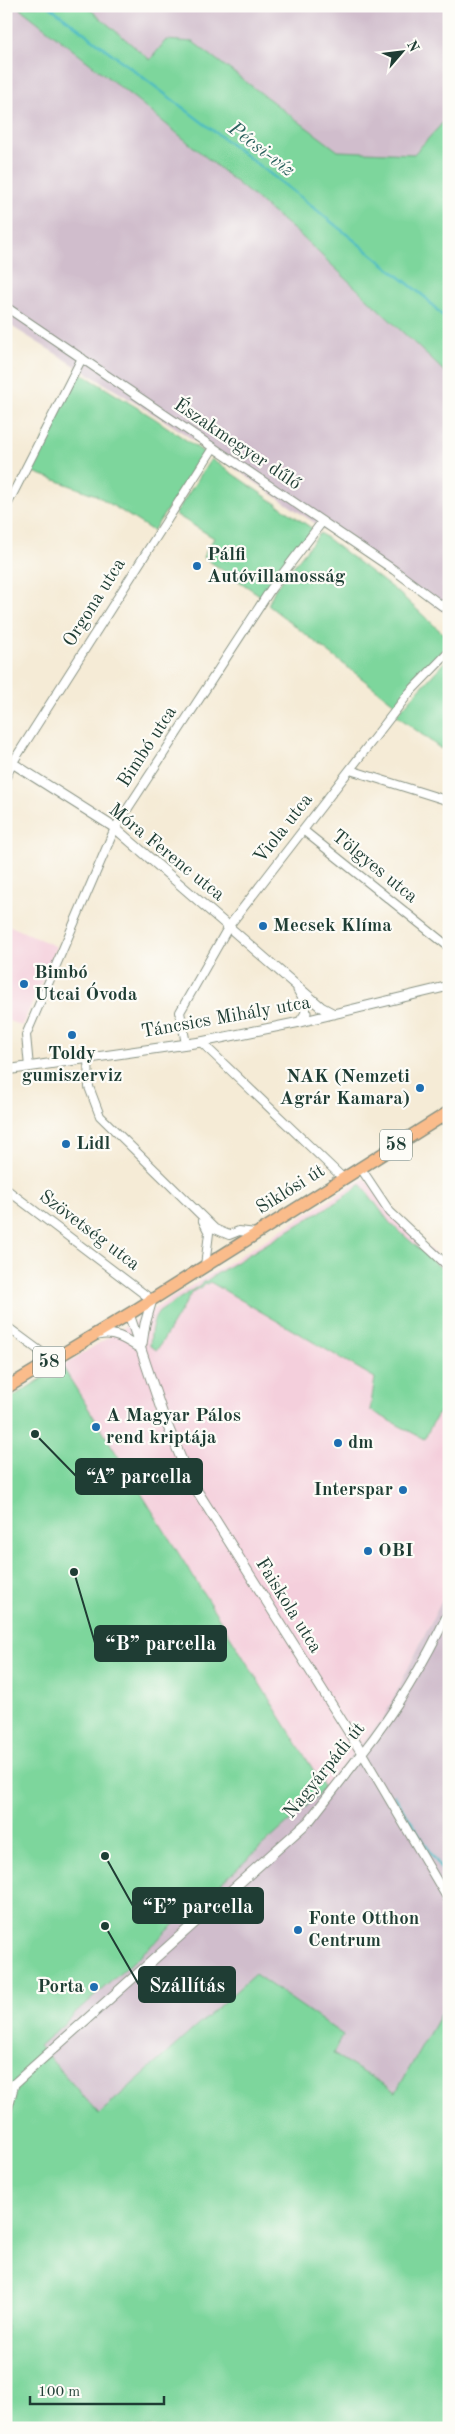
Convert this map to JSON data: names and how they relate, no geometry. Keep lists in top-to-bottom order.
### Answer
{
  "streets": {
    "main road": ["58", "Siklósi út"],
    "street": [
      "Északmegyer dűlő",
      "Orgona utca",
      "Bimbó utca",
      "Viola utca",
      "Móra Ferenc utca",
      "Tölgyes utca",
      "Táncsics Mihály utca",
      "Szövetség utca",
      "Faiskola utca",
      "Nagyárpádi út"
    ]
  },
  "crossings": [
    ["Északmegyer dűlő", "Orgona utca"],
    ["Északmegyer dűlő", "Bimbó utca"],
    ["Orgona utca", "Móra Ferenc utca"],
    ["Bimbó utca", "Móra Ferenc utca"],
    ["Bimbó utca", "Táncsics Mihály utca"],
    ["Viola utca", "Móra Ferenc utca"],
    ["Viola utca", "Tölgyes utca"],
    ["Viola utca", "Táncsics Mihály utca"],
    ["Móra Ferenc utca", "Táncsics Mihály utca"],
    ["58", "Siklósi út"],
    ["58", "Szövetség utca"],
    ["58", "Faiskola utca"],
    ["Siklósi út", "Szövetség utca"],
    ["Faiskola utca", "Nagyárpádi út"]
  ],
  "water": ["Pécsi-víz"],
  "places": [
    "Pálfi Autóvillamosság",
    "Mecsek Klíma",
    "Bimbó Utcai Óvoda",
    "Toldy gumiszerviz",
    "NAK (Nemzeti Agrár Kamara)",
    "Lidl",
    "A Magyar Pálos rend kriptája",
    "“A” parcella",
    "dm",
    "Interspar",
    "OBI",
    "“B” parcella",
    "“E” parcella",
    "Szállítás",
    "Fonte Otthon Centrum",
    "Porta"
  ],
  "scale_bar": "100 m",
  "north": "top right"
}
